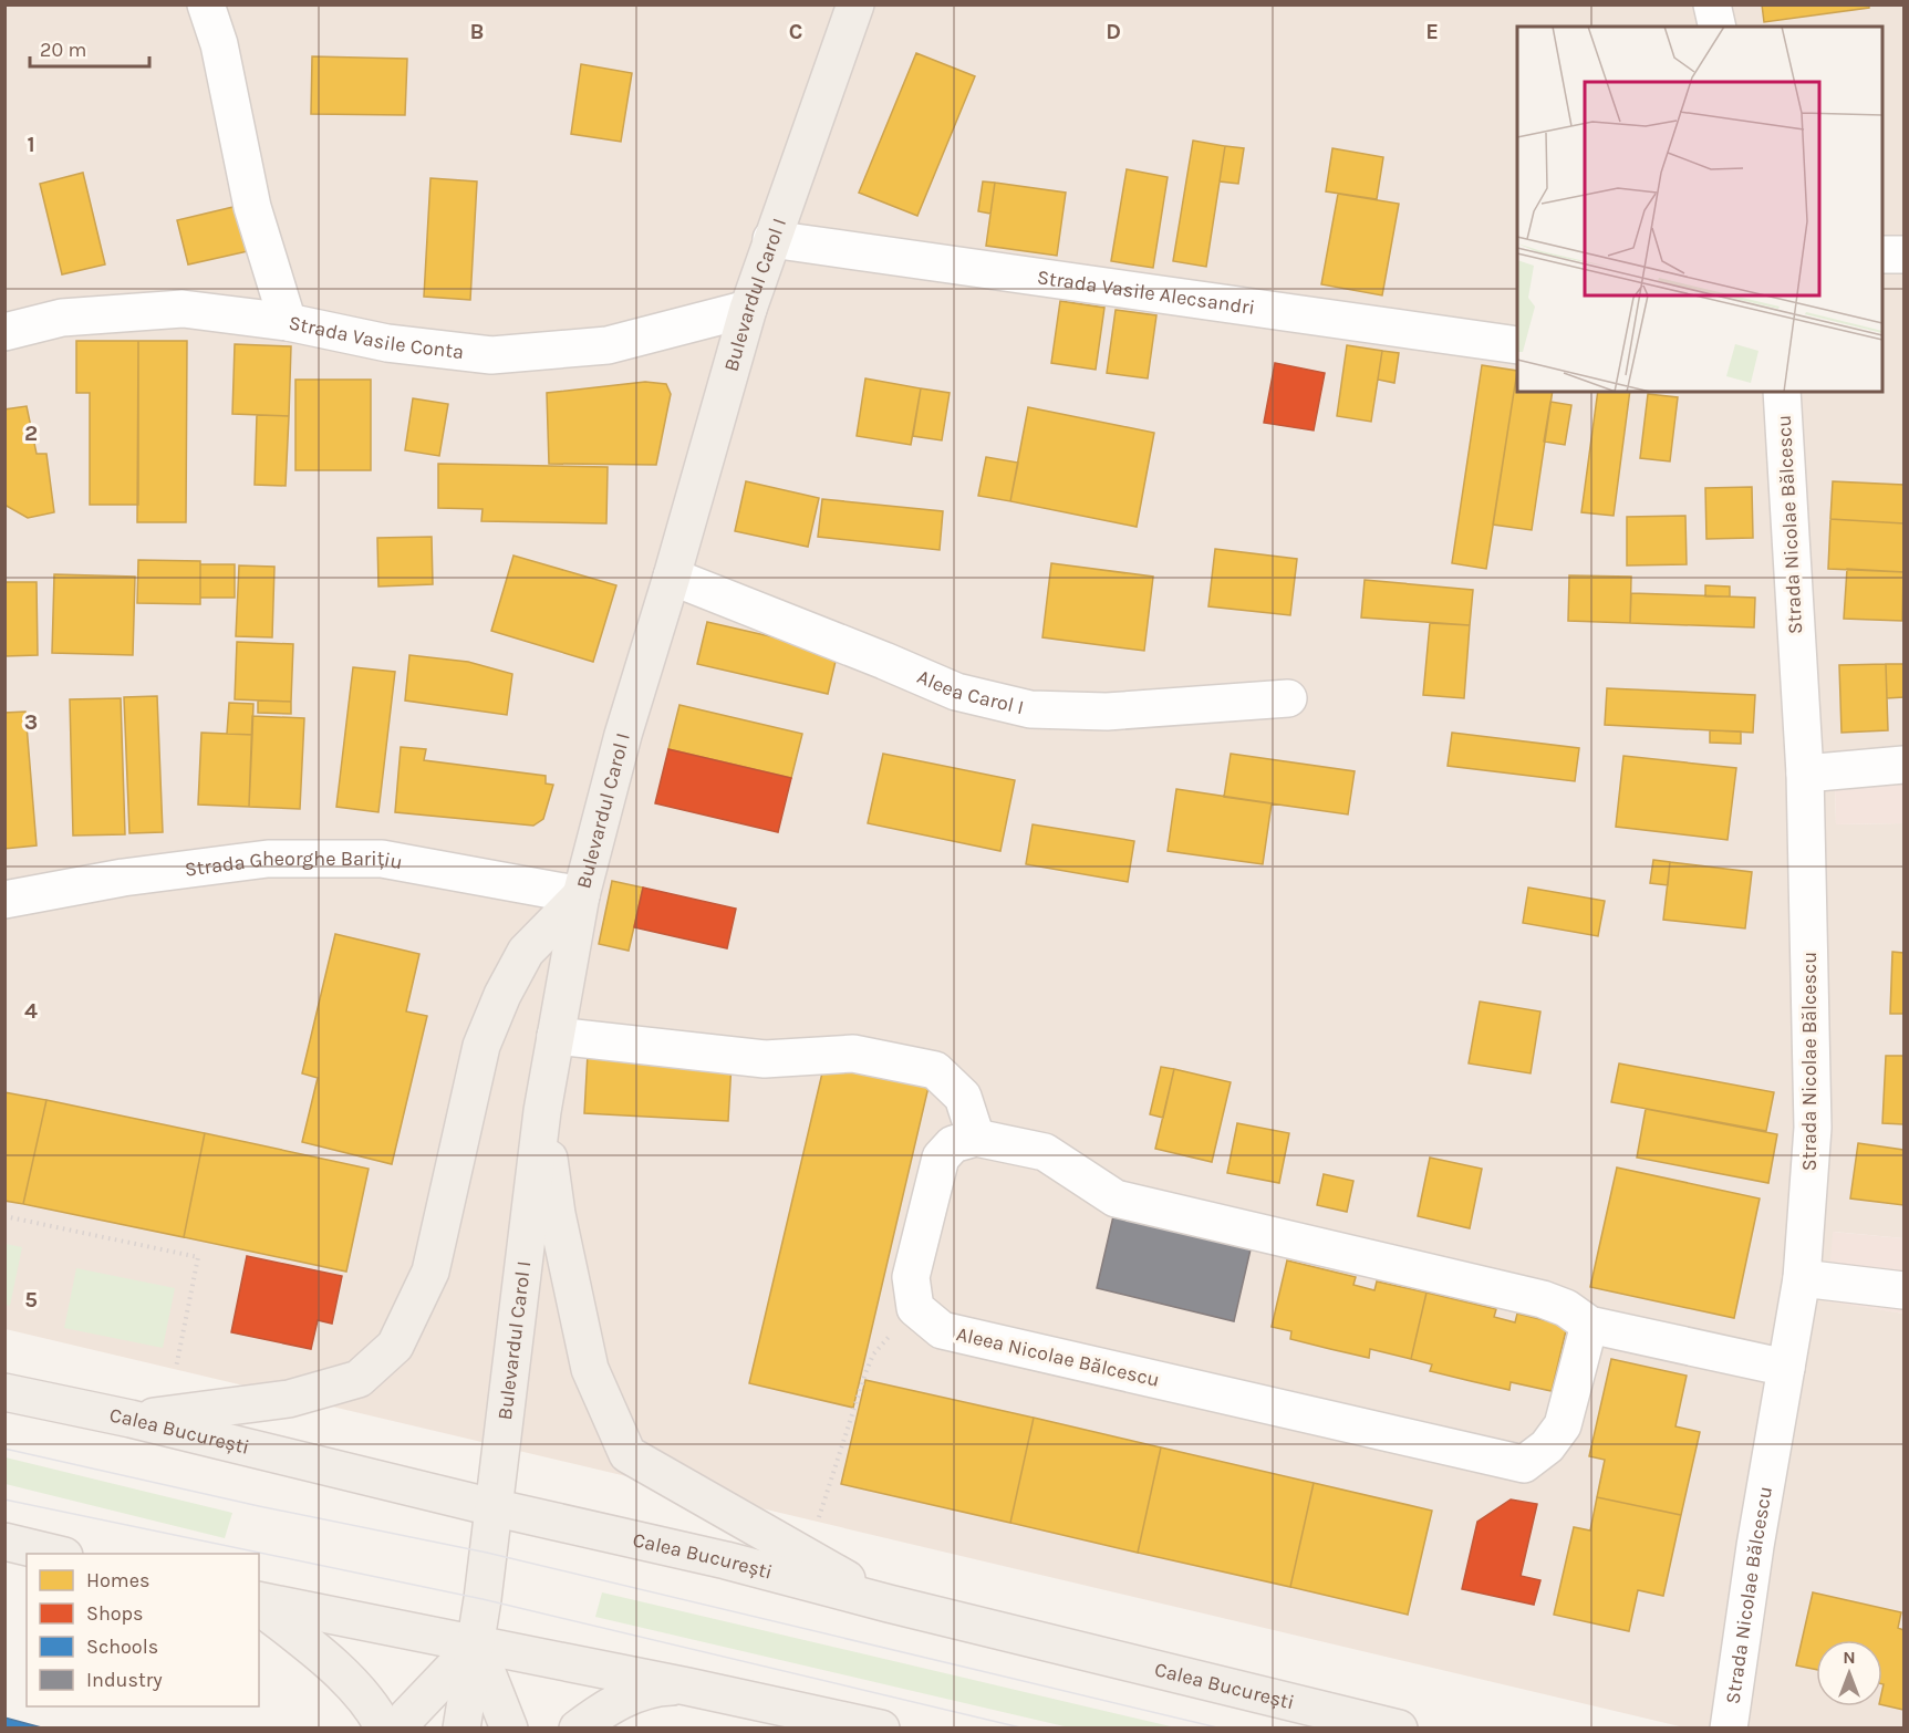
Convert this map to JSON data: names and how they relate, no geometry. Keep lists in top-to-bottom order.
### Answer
{
  "streets": {
    "main road": ["Bulevardul Carol I", "Calea București"],
    "street": [
      "Strada Vasile Alecsandri",
      "Strada Vasile Conta",
      "Strada Nicolae Bălcescu",
      "Aleea Carol I",
      "Strada Gheorghe Barițiu",
      "Aleea Nicolae Bălcescu"
    ]
  },
  "crossings": [
    ["Strada Vasile Alecsandri", "Bulevardul Carol I"],
    ["Bulevardul Carol I", "Strada Vasile Conta"],
    ["Bulevardul Carol I", "Aleea Carol I"],
    ["Bulevardul Carol I", "Strada Gheorghe Barițiu"],
    ["Bulevardul Carol I", "Calea București"]
  ],
  "legend": [
    "Homes",
    "Shops",
    "Schools",
    "Industry"
  ],
  "scale_bar": "20 m",
  "north": "top",
  "grid": {
    "columns": [
      "B",
      "C",
      "D",
      "E"
    ],
    "rows": [
      "1",
      "2",
      "3",
      "4",
      "5"
    ]
  }
}
